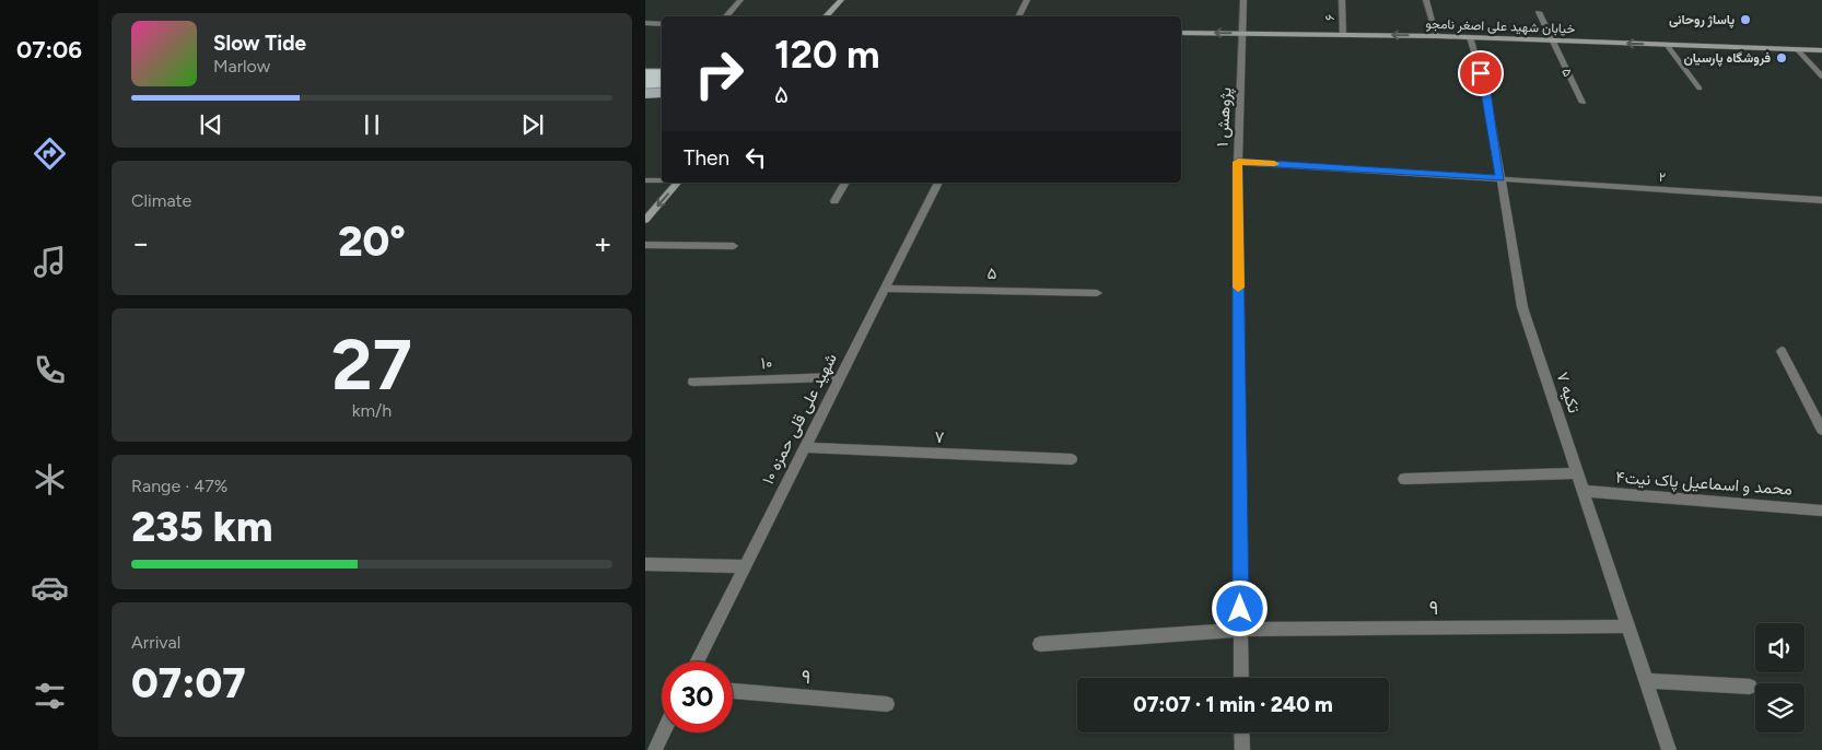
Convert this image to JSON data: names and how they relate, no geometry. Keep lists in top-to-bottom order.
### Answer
{
  "streets": {
    "street": [
      "۶",
      "خیابان شهید علی اصغر نامجو",
      "۵",
      "پژوهش ۱",
      "۲",
      "۱۰",
      "تکیه ۷",
      "شهید علی قلی حمزه ۱۰",
      "۷",
      "محمد و اسماعیل پاک نیت۴",
      "۹"
    ]
  },
  "crossings": [
    ["۶", "خیابان شهید علی اصغر نامجو"],
    ["خیابان شهید علی اصغر نامجو", "۵"],
    ["خیابان شهید علی اصغر نامجو", "پژوهش ۱"],
    ["خیابان شهید علی اصغر نامجو", "تکیه ۷"],
    ["۵", "شهید علی قلی حمزه ۱۰"],
    ["پژوهش ۱", "۹"],
    ["۲", "تکیه ۷"],
    ["۱۰", "شهید علی قلی حمزه ۱۰"],
    ["تکیه ۷", "محمد و اسماعیل پاک نیت۴"],
    ["تکیه ۷", "۹"],
    ["شهید علی قلی حمزه ۱۰", "۷"]
  ],
  "one_way": ["خیابان شهید علی اصغر نامجو"],
  "places": ["پاساژ روحانی", "فروشگاه پارسیان"],
  "page": {
    "tabs": "07:06",
    "turn": ["120 m", "۵"],
    "song": ["Slow Tide", "Marlow"],
    "then": "Then",
    "tile": [
      "Climate",
      ["27", "km/h"],
      ["Range · 47%", "235 km"],
      ["Arrival", "07:07"]
    ],
    "heat": ["−", "20°", "+"],
    "limit": "30",
    "trip": "07:07 · 1 min · 240 m"
  }
}
